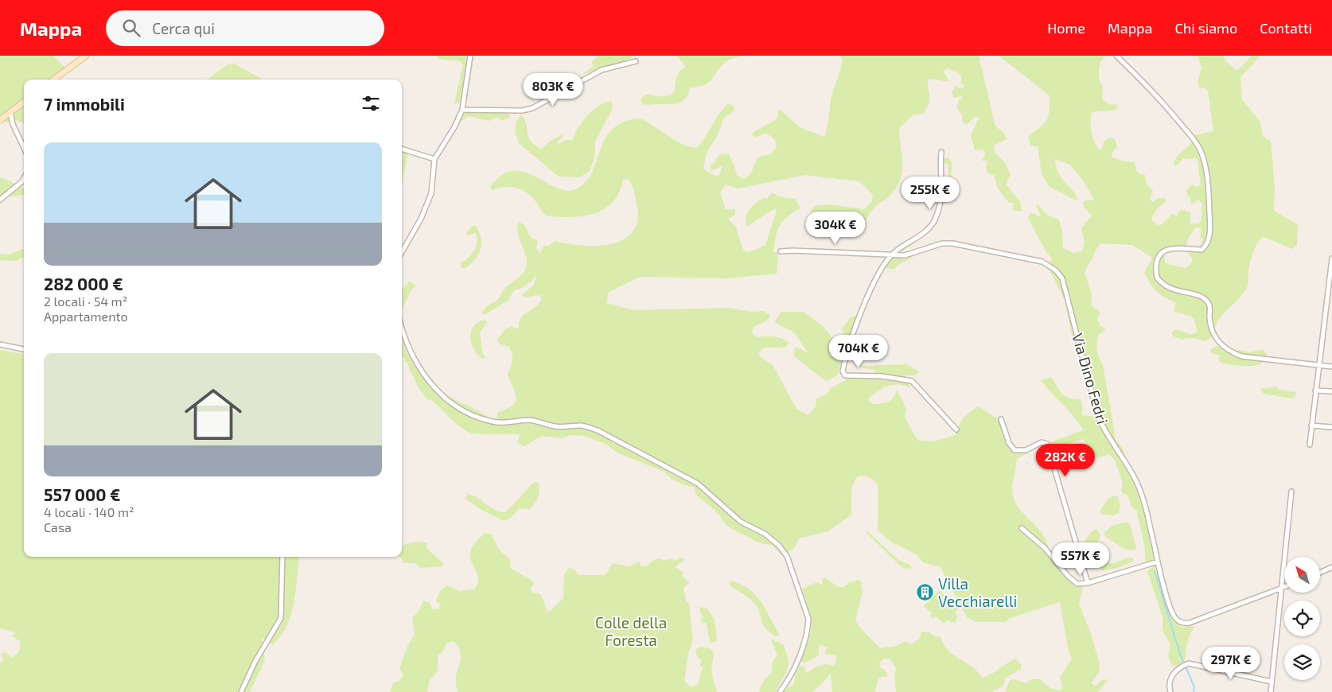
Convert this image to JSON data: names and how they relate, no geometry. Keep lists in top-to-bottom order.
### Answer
{
  "streets": {
    "street": ["Via Dino Fedri"]
  },
  "parks": ["Colle della Foresta"],
  "places": {
    "building": ["Villa Vecchiarelli"]
  },
  "north": "top left",
  "page": {
    "header": "Mappa",
    "search": "Cerca qui",
    "nav": [
      "Home",
      "Mappa",
      "Chi siamo",
      "Contatti"
    ],
    "price": [
      "803K €",
      "255K €",
      "304K €",
      "704K €",
      "282K €",
      "557K €",
      "297K €"
    ],
    "heading": "7 immobili",
    "list": [
      {
        "name": "282 000 €",
        "note": "2 locali · 54 m² · Appartamento"
      },
      {
        "name": "557 000 €",
        "note": "4 locali · 140 m² · Casa"
      }
    ]
  }
}
